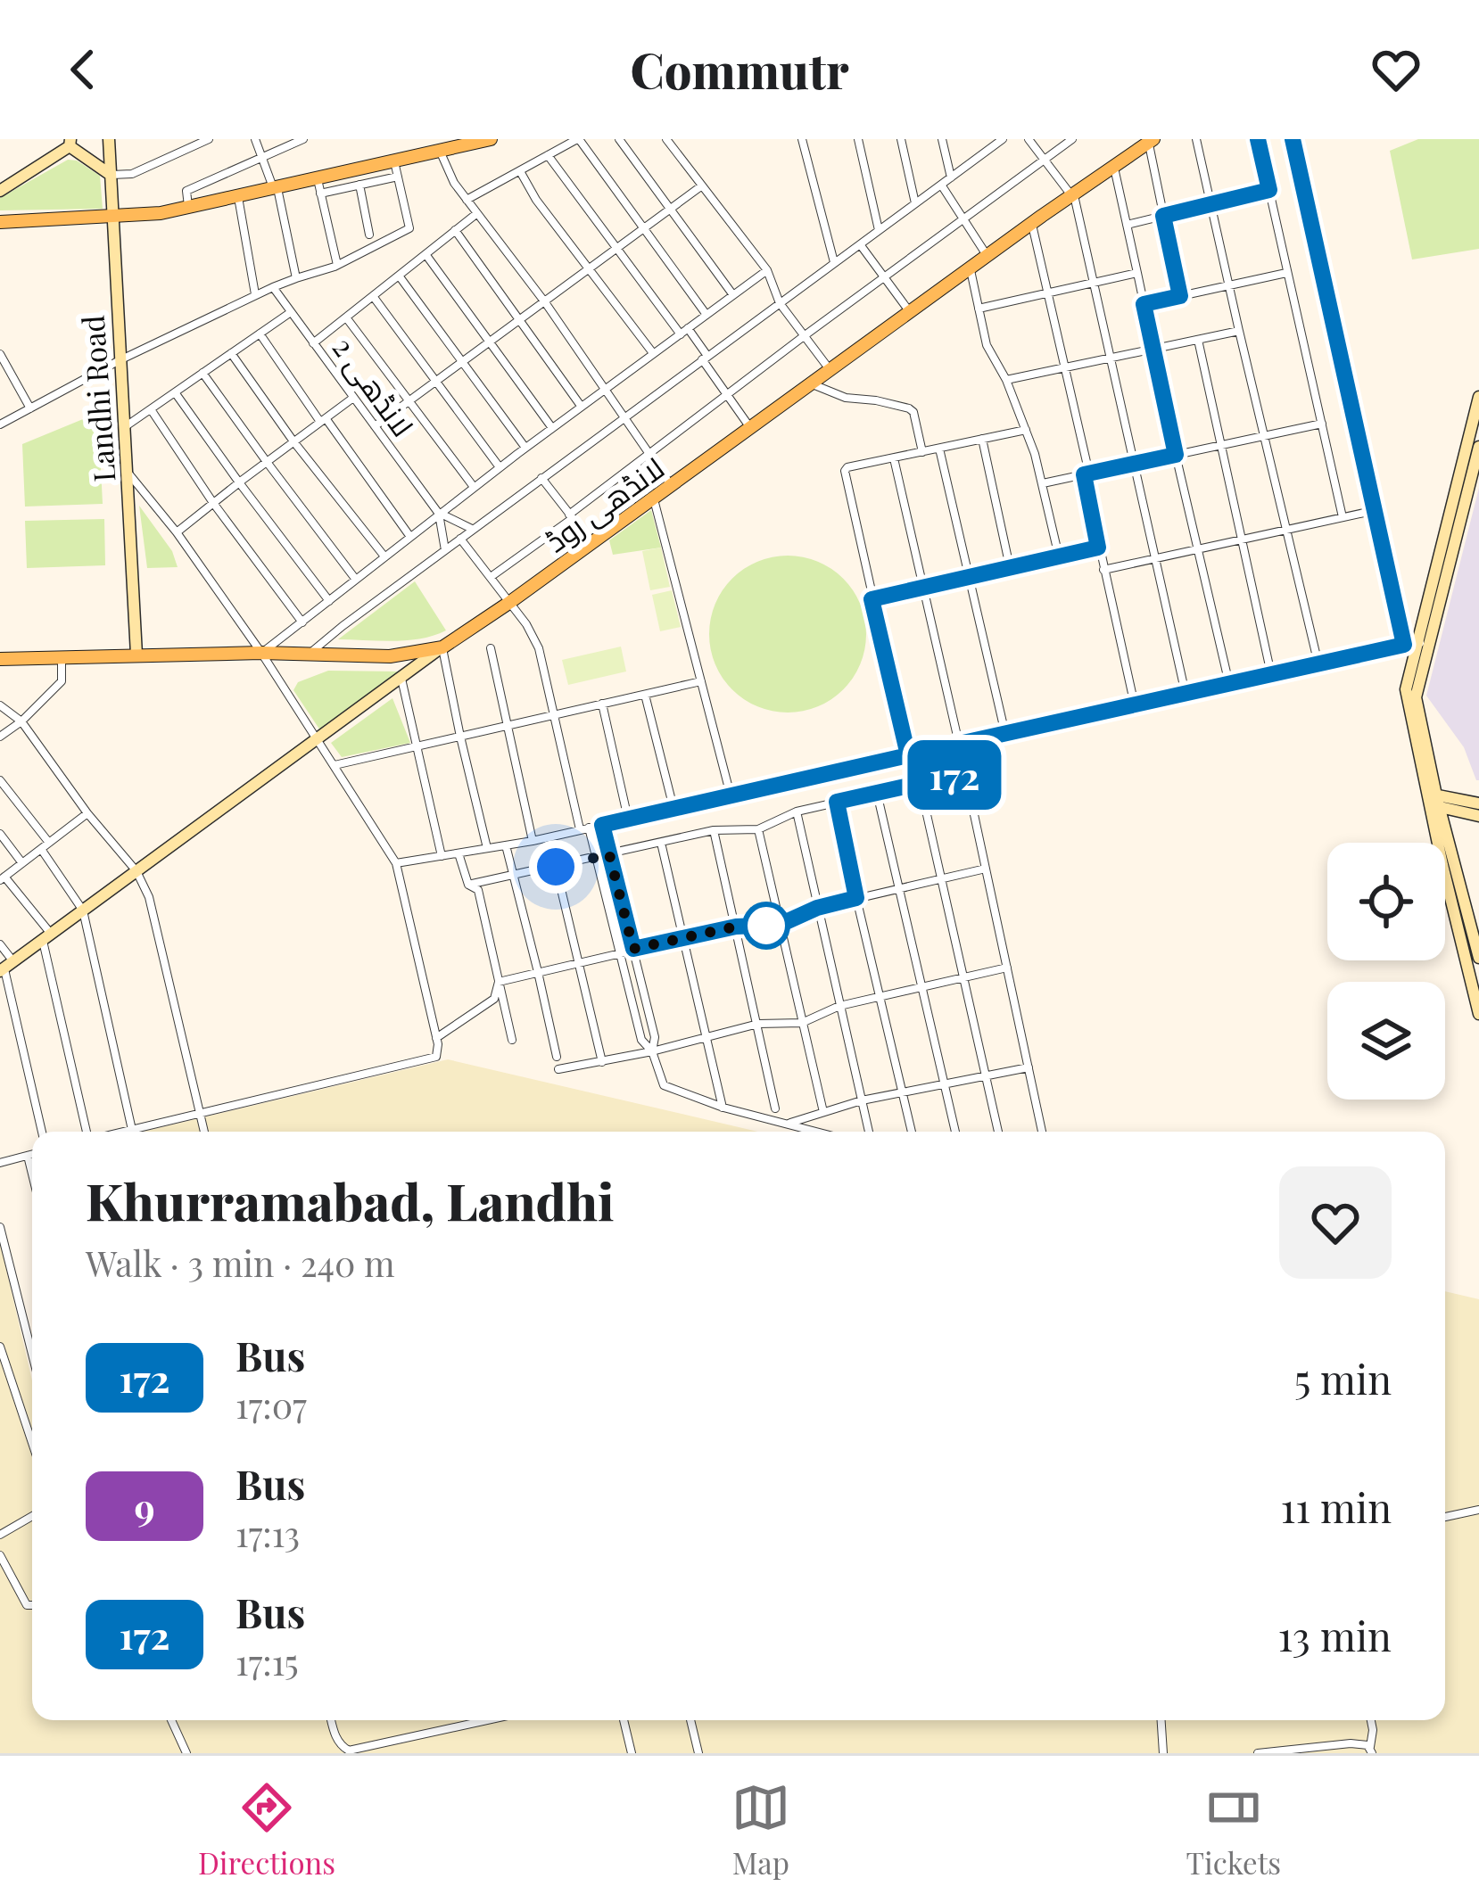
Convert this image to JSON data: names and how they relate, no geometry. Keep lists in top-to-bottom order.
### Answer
{
  "streets": {
    "main road": ["لانڈھی روڈ"],
    "street": ["لانڈھی 2", "Landhi Road"]
  },
  "crossings": [
    ["Landhi Road", "لانڈھی روڈ"]
  ],
  "lines": ["bus line 172"],
  "page": {
    "header": "Commutr",
    "on_map": "172",
    "heading": ["Khurramabad, Landhi", "Walk · 3 min · 240 m"],
    "list": [
      {
        "mark": "172",
        "name": "Bus",
        "note": "17:07",
        "value": "5 min"
      },
      {
        "mark": "9",
        "name": "Bus",
        "note": "17:13",
        "value": "11 min"
      },
      {
        "mark": "172",
        "name": "Bus",
        "note": "17:15",
        "value": "13 min"
      }
    ],
    "tabs": ["Directions", "Map", "Tickets"]
  }
}
